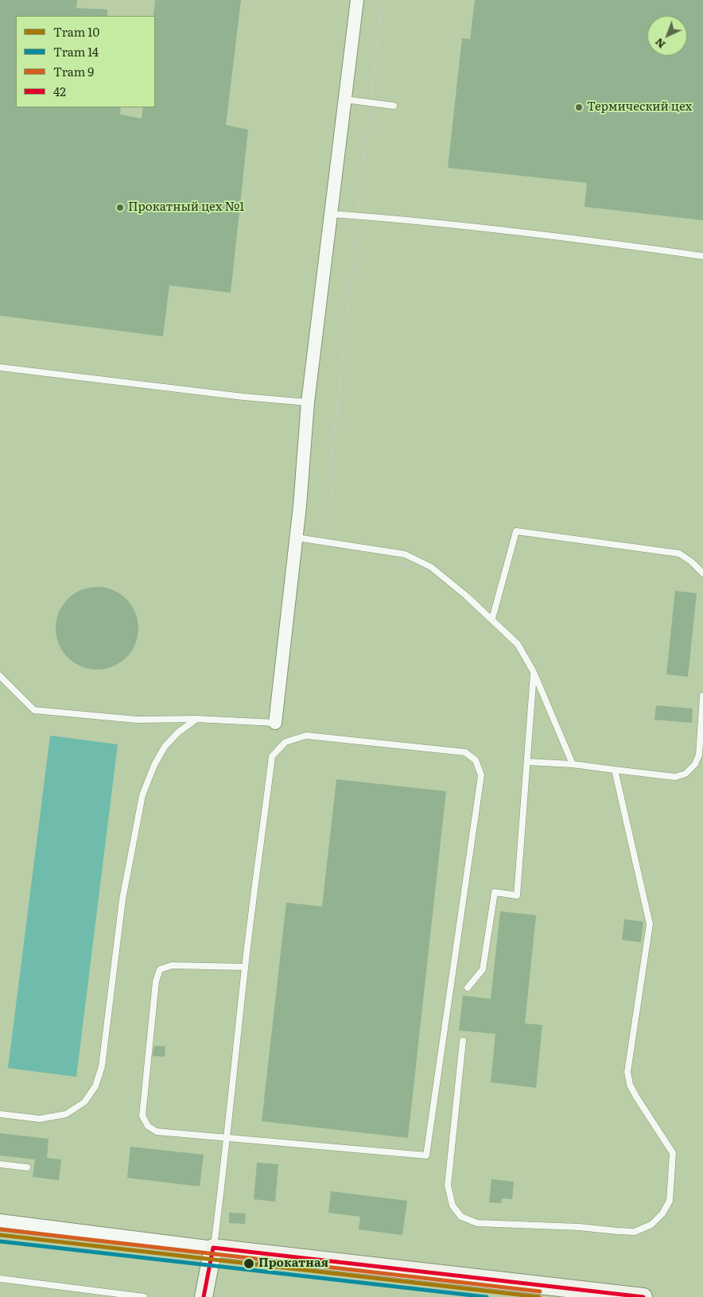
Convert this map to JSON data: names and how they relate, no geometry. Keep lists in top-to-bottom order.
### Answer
{
  "places": ["Термический цех", "Прокатный цех №1", "Прокатная"],
  "lines": [
    "tram line 9",
    "tram line 10",
    "tram line 14",
    "transit line 42"
  ],
  "legend": [
    "Tram 10",
    "Tram 14",
    "Tram 9",
    "42"
  ],
  "north": "bottom left"
}
